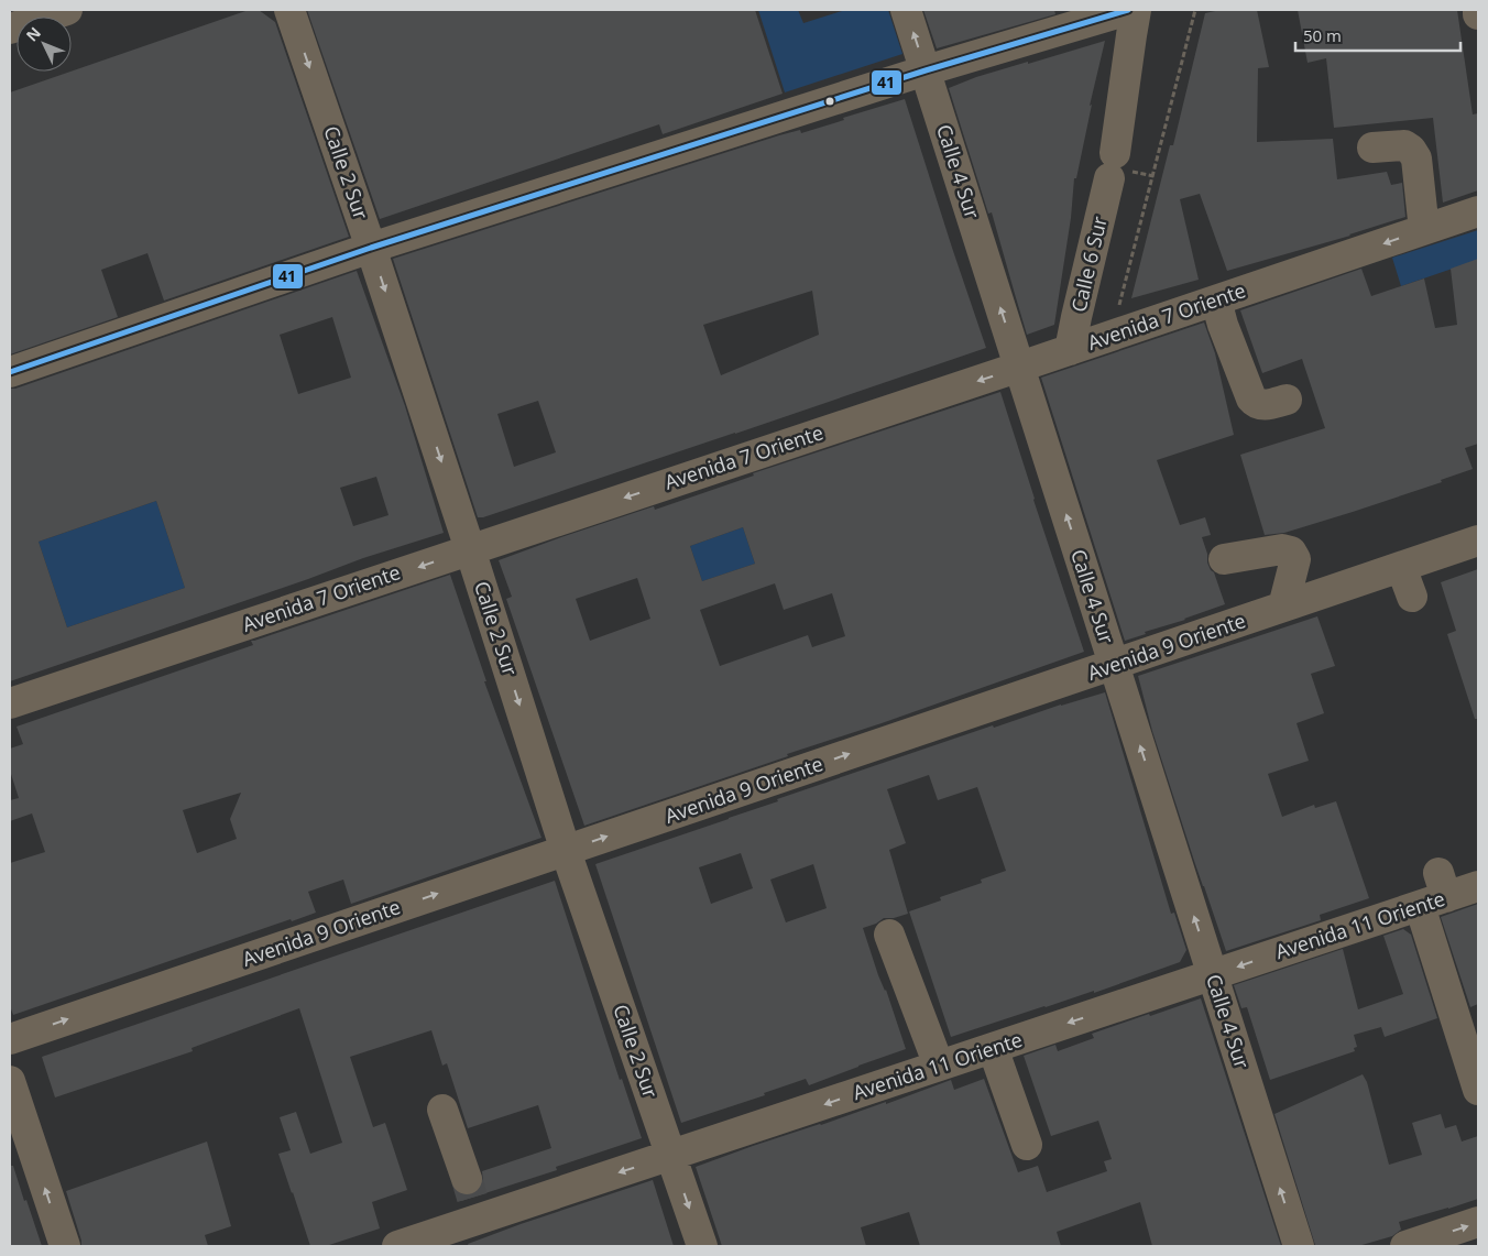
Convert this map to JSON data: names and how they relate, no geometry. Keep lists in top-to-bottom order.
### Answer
{
  "streets": {
    "street": [
      "Calle 4 Sur",
      "Calle 2 Sur",
      "Calle 6 Sur",
      "Avenida 7 Oriente",
      "Avenida 9 Oriente",
      "Avenida 11 Oriente"
    ]
  },
  "crossings": [
    ["Calle 4 Sur", "Avenida 7 Oriente"],
    ["Calle 4 Sur", "Avenida 9 Oriente"],
    ["Calle 4 Sur", "Avenida 11 Oriente"],
    ["Calle 2 Sur", "Avenida 7 Oriente"],
    ["Calle 2 Sur", "Avenida 9 Oriente"],
    ["Calle 2 Sur", "Avenida 11 Oriente"],
    ["Calle 6 Sur", "Avenida 7 Oriente"]
  ],
  "one_way": [
    "Calle 4 Sur",
    "Calle 2 Sur",
    "Avenida 7 Oriente",
    "Avenida 9 Oriente",
    "Avenida 11 Oriente"
  ],
  "lines": ["transit line 41"],
  "scale_bar": "50 m",
  "north": "top left"
}
